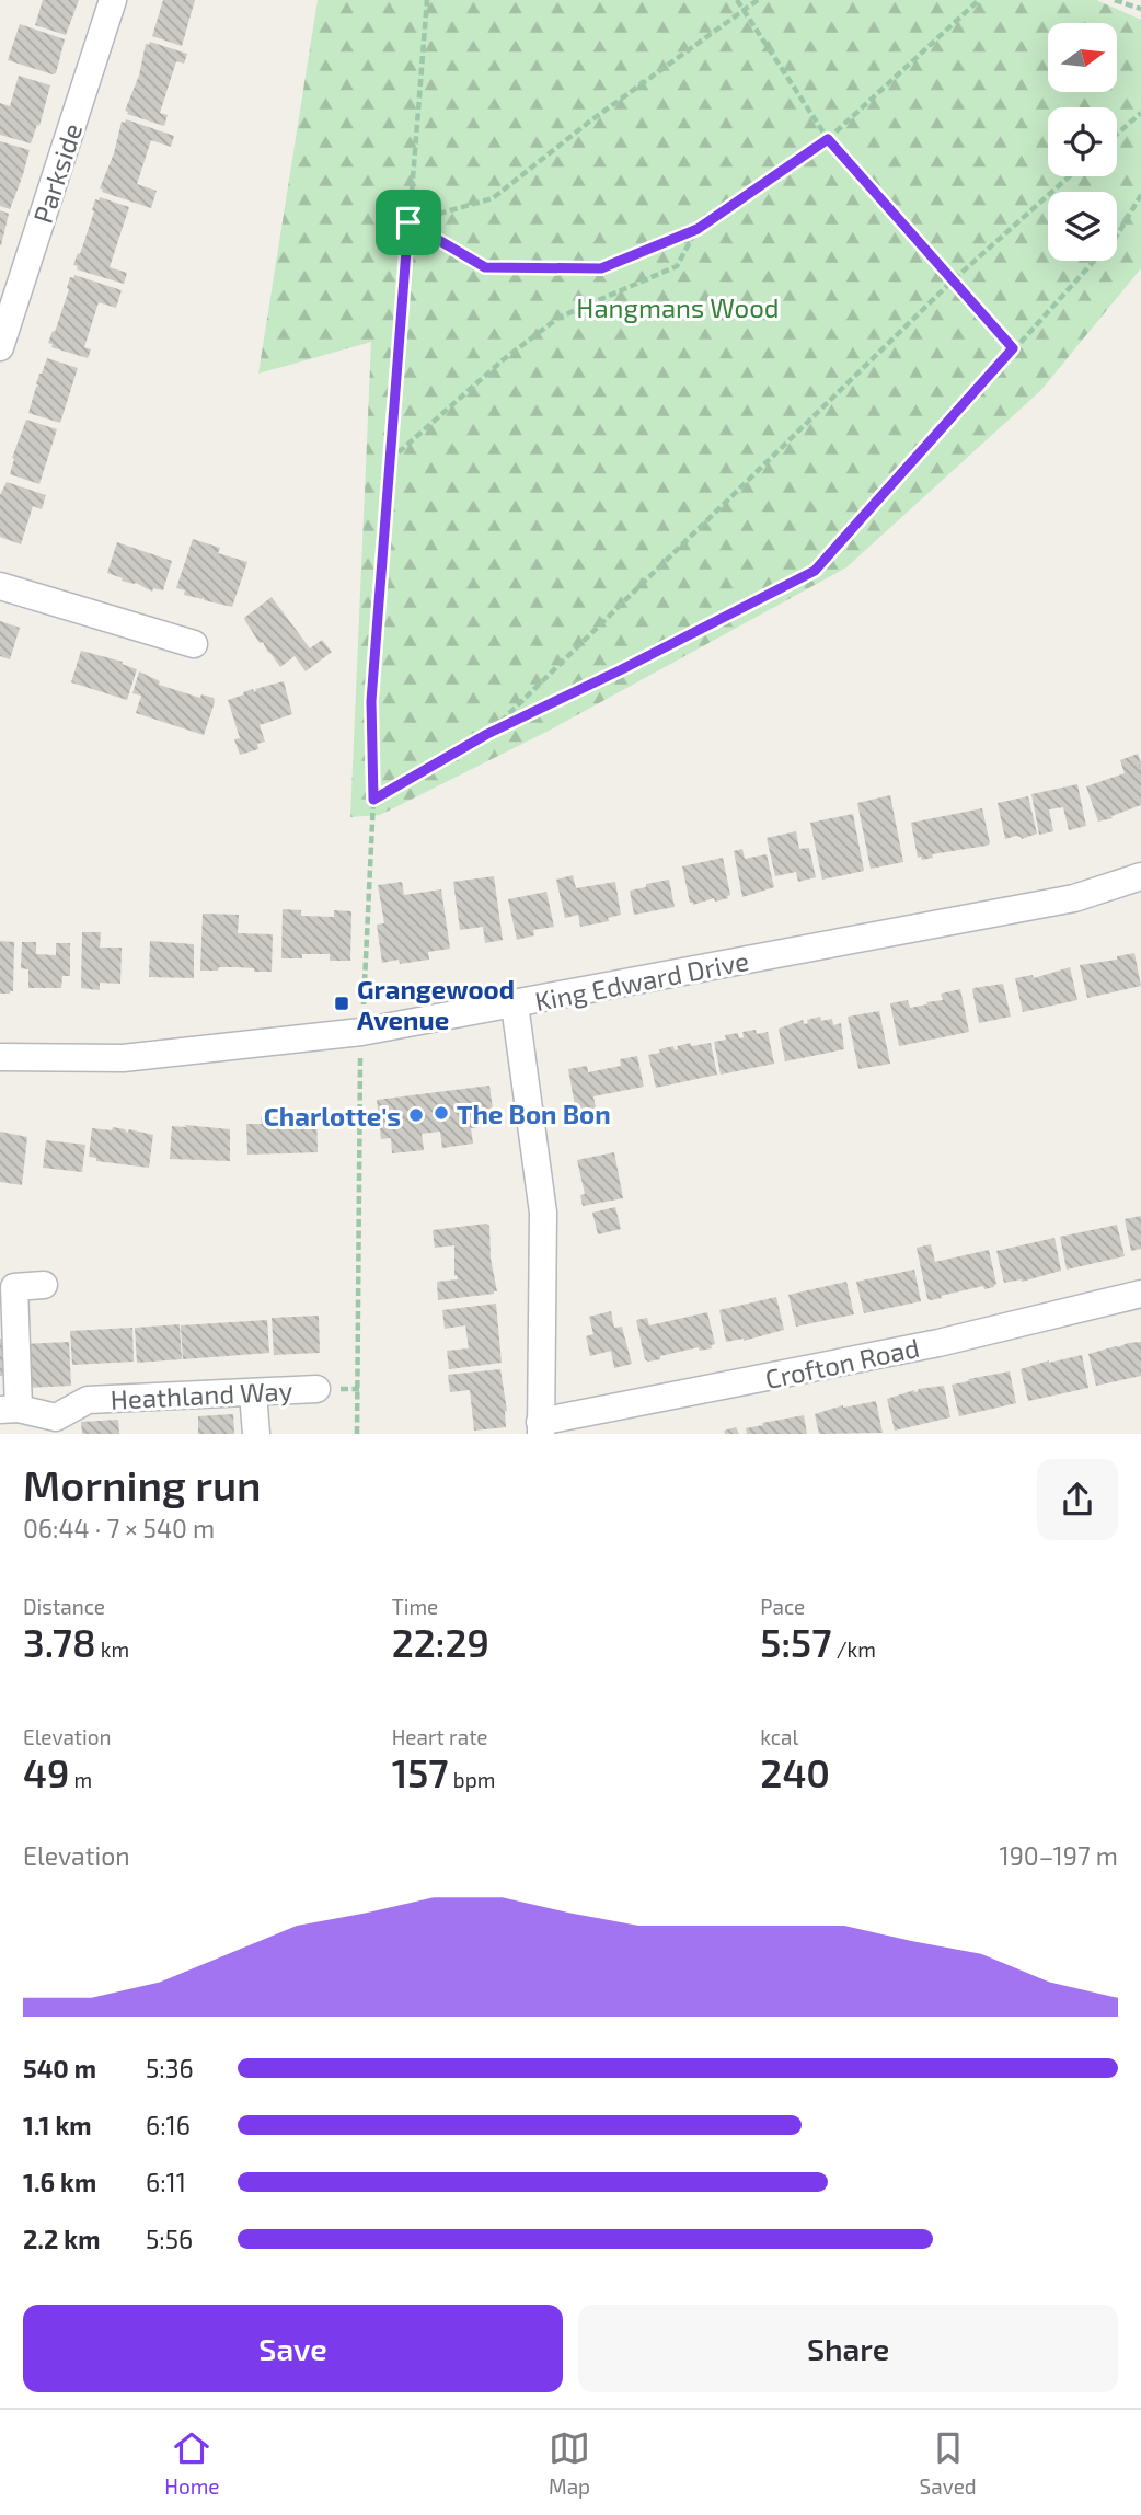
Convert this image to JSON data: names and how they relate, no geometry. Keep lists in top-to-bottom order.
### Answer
{
  "streets": {
    "street": [
      "Parkside",
      "King Edward Drive",
      "Crofton Road",
      "Heathland Way"
    ]
  },
  "parks": ["Hangmans Wood"],
  "places": {
    "transit": ["Grangewood Avenue"],
    "other": ["The Bon Bon", "Charlotte's"]
  },
  "north": "right",
  "page": {
    "heading": ["Morning run", "06:44 · 7 × 540 m"],
    "stats": [
      ["Distance", "3.78 km"],
      ["Time", "22:29"],
      ["Pace", "5:57 /km"],
      ["Elevation", "49 m"],
      ["Heart rate", "157 bpm"],
      ["kcal", "240"]
    ],
    "chart": ["Elevation", "190–197 m"],
    "list": [
      {
        "name": "540 m",
        "note": "5:36"
      },
      {
        "name": "1.1 km",
        "note": "6:16"
      },
      {
        "name": "1.6 km",
        "note": "6:11"
      },
      {
        "name": "2.2 km",
        "note": "5:56"
      }
    ],
    "buttons": ["Save", "Share"],
    "tabs": ["Home", "Map", "Saved"]
  }
}
